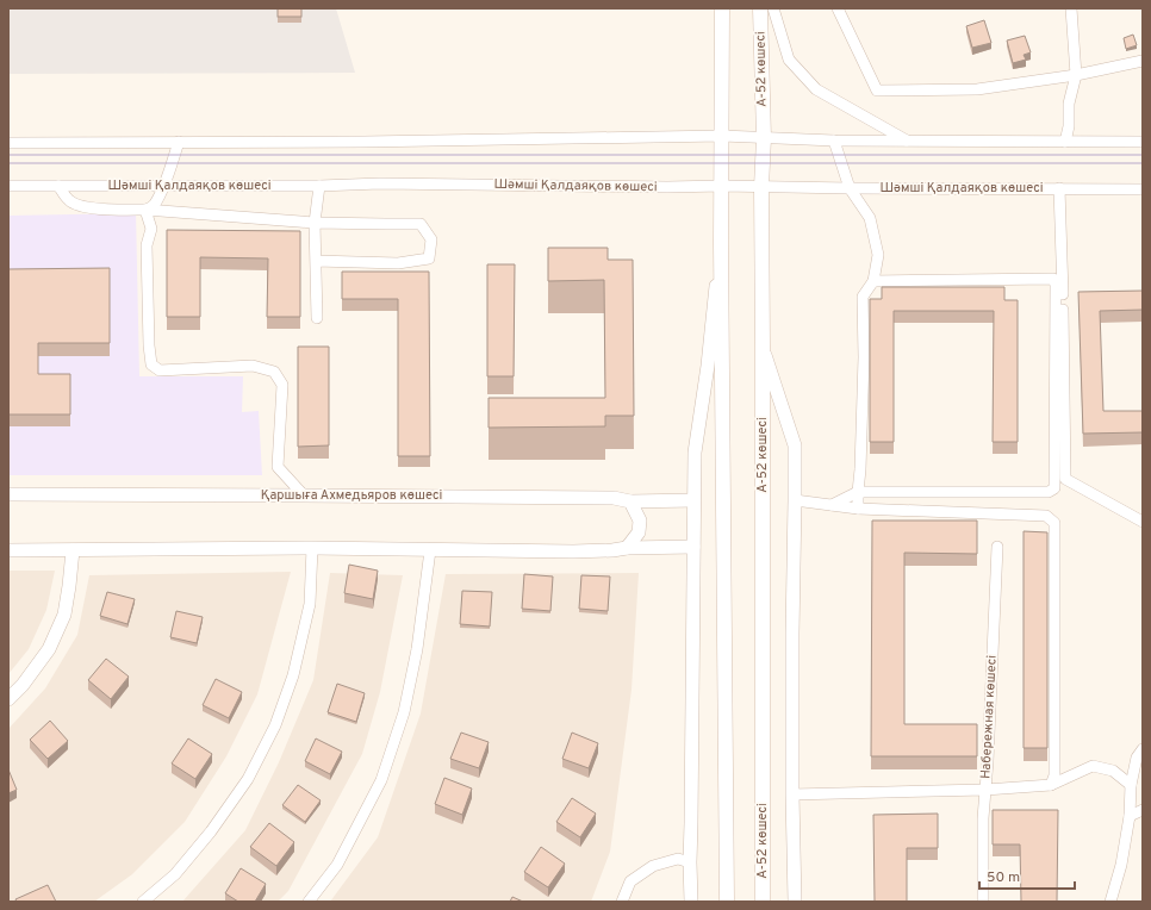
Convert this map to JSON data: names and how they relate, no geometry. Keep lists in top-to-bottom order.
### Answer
{
  "streets": {
    "main road": ["А-52 көшесі"],
    "street": ["Шәмші Қалдаяқов көшесі", "Қаршыға Ахмедьяров көшесі", "Набережная көшесі"]
  },
  "crossings": [
    ["А-52 көшесі", "Шәмші Қалдаяқов көшесі"]
  ],
  "scale_bar": "50 m"
}
